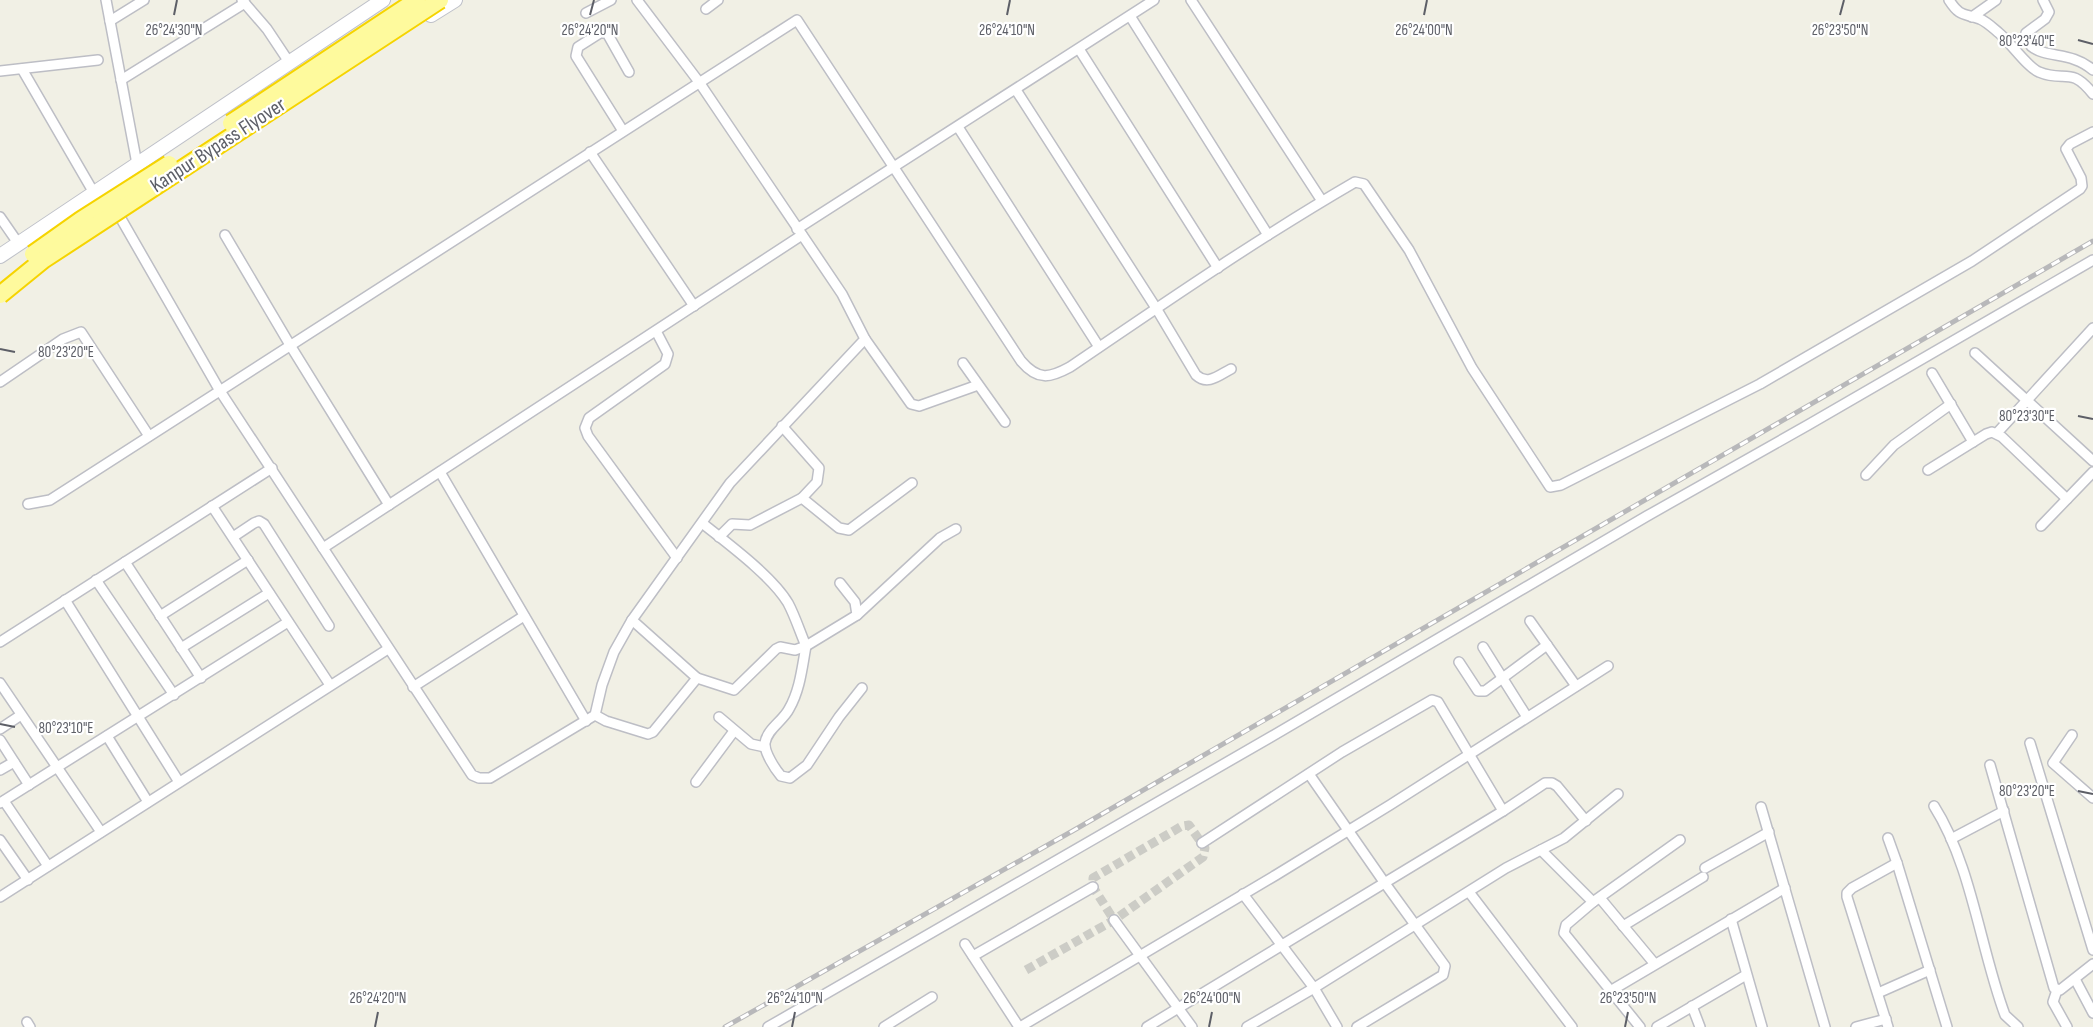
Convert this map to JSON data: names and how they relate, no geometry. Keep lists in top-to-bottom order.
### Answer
{
  "streets": {
    "highway": ["Kanpur Bypass Flyover"]
  },
  "coordinates": [
    "26°24'30\"N",
    "26°24'20\"N",
    "26°24'10\"N",
    "26°24'00\"N",
    "26°23'50\"N",
    "80°23'40\"E",
    "80°23'20\"E",
    "80°23'30\"E",
    "80°23'10\"E"
  ]
}
